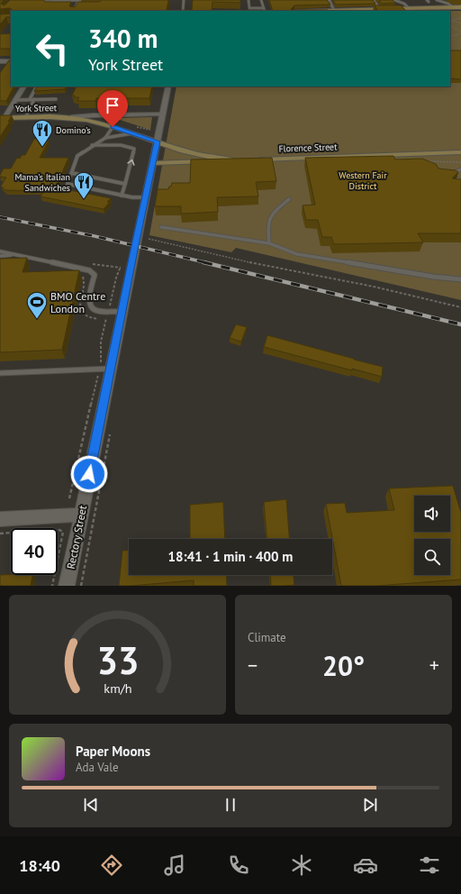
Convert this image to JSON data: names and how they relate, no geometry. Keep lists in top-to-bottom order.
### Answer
{
  "streets": {
    "main road": ["York Street", "Florence Street"],
    "street": ["Rectory Street"]
  },
  "crossings": [
    ["York Street", "Rectory Street"]
  ],
  "parks": ["Western Fair District"],
  "places": {
    "restaurant": ["Domino's", "Mama's Italian Sandwiches"],
    "sports": ["BMO Centre London"]
  },
  "page": {
    "turn": ["340 m", "York Street"],
    "limit": "40",
    "trip": "18:41 · 1 min · 400 m",
    "tile": "Climate",
    "heat": ["−", "20°", "+"],
    "song": ["Paper Moons", "Ada Vale"],
    "tabs": "18:40",
    "gauge": ["33", "km/h"]
  }
}
